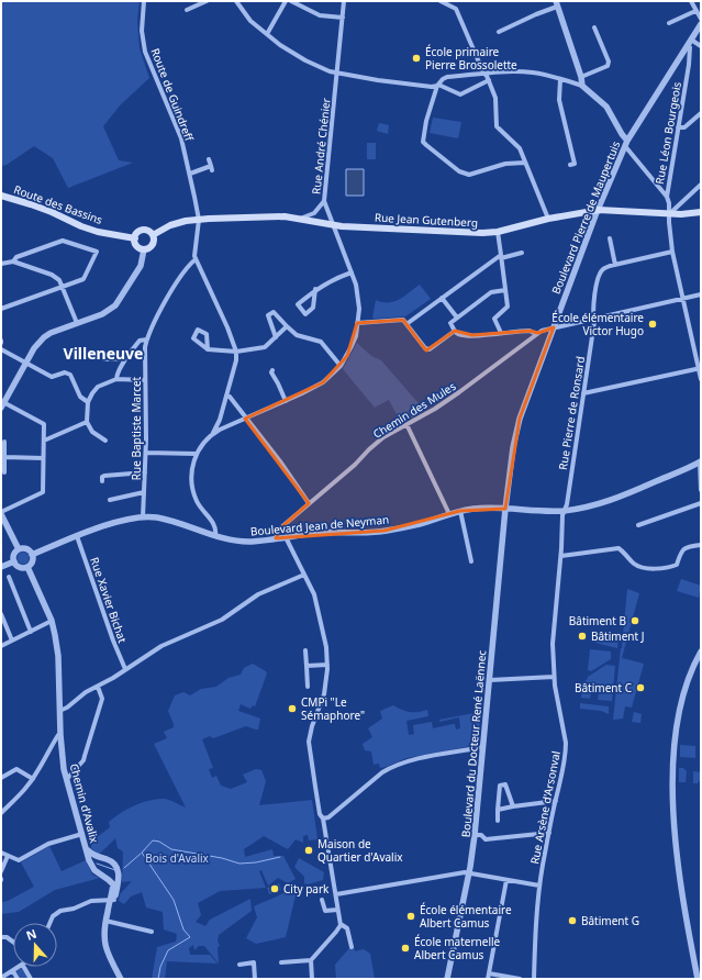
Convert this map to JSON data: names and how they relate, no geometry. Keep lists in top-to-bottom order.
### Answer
{
  "streets": {
    "main road": ["Route des Bassins", "Rue Jean Gutenberg"],
    "street": [
      "Route de Guindreff",
      "Rue Léon Bourgeois",
      "Rue André Chénier",
      "Boulevard Pierre de Maupertuis",
      "Chemin des Mules",
      "Rue Pierre de Ronsard",
      "Rue Baptiste Marcet",
      "Boulevard Jean de Neyman",
      "Rue Xavier Bichat",
      "Boulevard du Docteur René Laënnec",
      "Chemin d'Avalix",
      "Rue Arsène d'Arsonval"
    ]
  },
  "crossings": [
    ["Route de Guindreff", "Rue Jean Gutenberg"],
    ["Rue Léon Bourgeois", "Boulevard Pierre de Maupertuis"],
    ["Rue Léon Bourgeois", "Rue Jean Gutenberg"],
    ["Rue Léon Bourgeois", "Chemin des Mules"],
    ["Rue André Chénier", "Rue Jean Gutenberg"],
    ["Rue André Chénier", "Chemin des Mules"],
    ["Rue André Chénier", "Boulevard Jean de Neyman"],
    ["Route des Bassins", "Rue Jean Gutenberg"],
    ["Boulevard Pierre de Maupertuis", "Rue Jean Gutenberg"],
    ["Boulevard Pierre de Maupertuis", "Chemin des Mules"],
    ["Boulevard Pierre de Maupertuis", "Boulevard Jean de Neyman"],
    ["Boulevard Pierre de Maupertuis", "Boulevard du Docteur René Laënnec"],
    ["Chemin des Mules", "Rue Pierre de Ronsard"],
    ["Chemin des Mules", "Boulevard Jean de Neyman"],
    ["Rue Pierre de Ronsard", "Boulevard Jean de Neyman"],
    ["Rue Pierre de Ronsard", "Rue Arsène d'Arsonval"],
    ["Rue Baptiste Marcet", "Boulevard Jean de Neyman"],
    ["Boulevard Jean de Neyman", "Rue Xavier Bichat"],
    ["Boulevard Jean de Neyman", "Boulevard du Docteur René Laënnec"],
    ["Boulevard Jean de Neyman", "Chemin d'Avalix"],
    ["Boulevard Jean de Neyman", "Rue Arsène d'Arsonval"]
  ],
  "districts": ["Villeneuve"],
  "parks": ["Bois d'Avalix"],
  "places": [
    "École primaire Pierre Brossolette",
    "École élémentaire Victor Hugo",
    "Bâtiment B",
    "Bâtiment J",
    "Bâtiment C",
    "CMPi \"Le Sémaphore\"",
    "Maison de Quartier d'Avalix",
    "City park",
    "École élémentaire Albert Camus",
    "Bâtiment G",
    "École maternelle Albert Camus"
  ],
  "north": "top"
}
